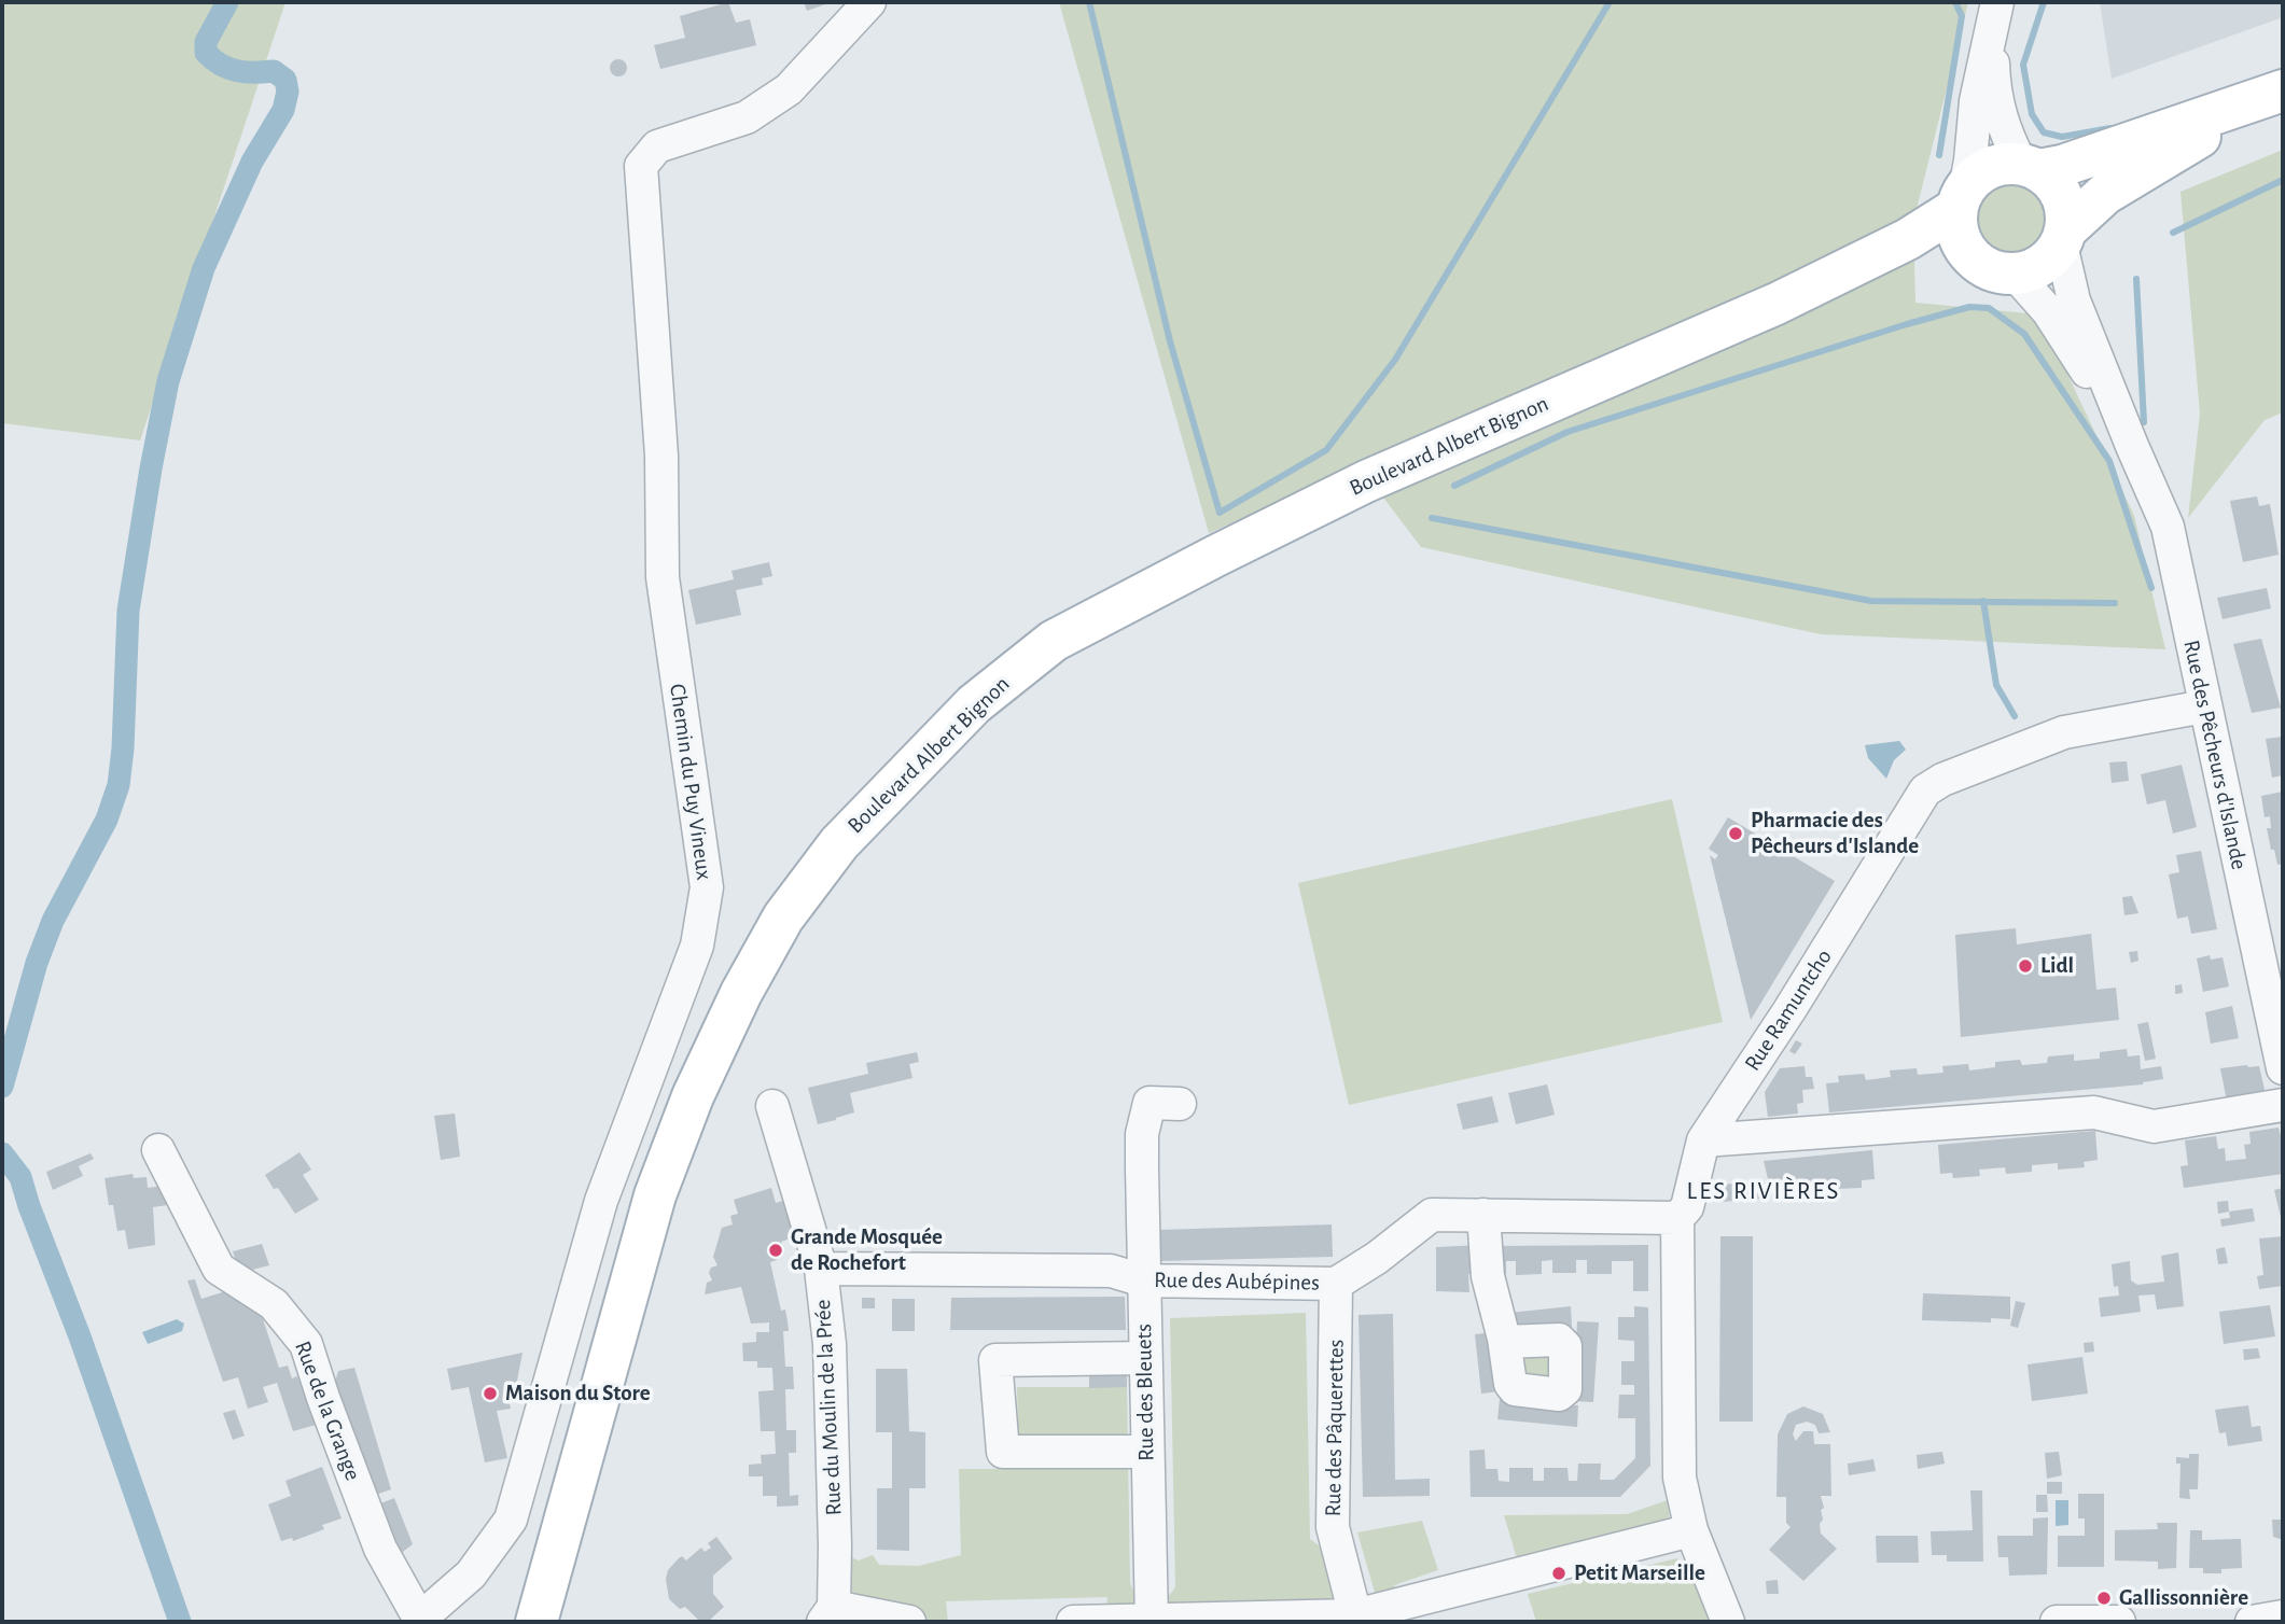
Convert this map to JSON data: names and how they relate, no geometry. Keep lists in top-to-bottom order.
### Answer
{
  "streets": {
    "main road": ["Boulevard Albert Bignon"],
    "street": [
      "Rue des Pêcheurs d'Islande",
      "Chemin du Puy Vineux",
      "Rue Ramuntcho",
      "Rue des Aubépines",
      "Rue des Bleuets",
      "Rue du Moulin de la Prée",
      "Rue de la Grange",
      "Rue des Pâquerettes"
    ]
  },
  "crossings": [
    ["Boulevard Albert Bignon", "Rue des Pêcheurs d'Islande"],
    ["Rue des Pêcheurs d'Islande", "Rue Ramuntcho"],
    ["Chemin du Puy Vineux", "Rue de la Grange"],
    ["Rue Ramuntcho", "Rue des Aubépines"],
    ["Rue des Aubépines", "Rue des Bleuets"],
    ["Rue des Aubépines", "Rue du Moulin de la Prée"],
    ["Rue des Aubépines", "Rue des Pâquerettes"]
  ],
  "districts": ["LES RIVIÈRES"],
  "places": [
    "Pharmacie des Pêcheurs d'Islande",
    "Lidl",
    "Grande Mosquée de Rochefort",
    "Maison du Store",
    "Petit Marseille",
    "Gallissonnière"
  ]
}
